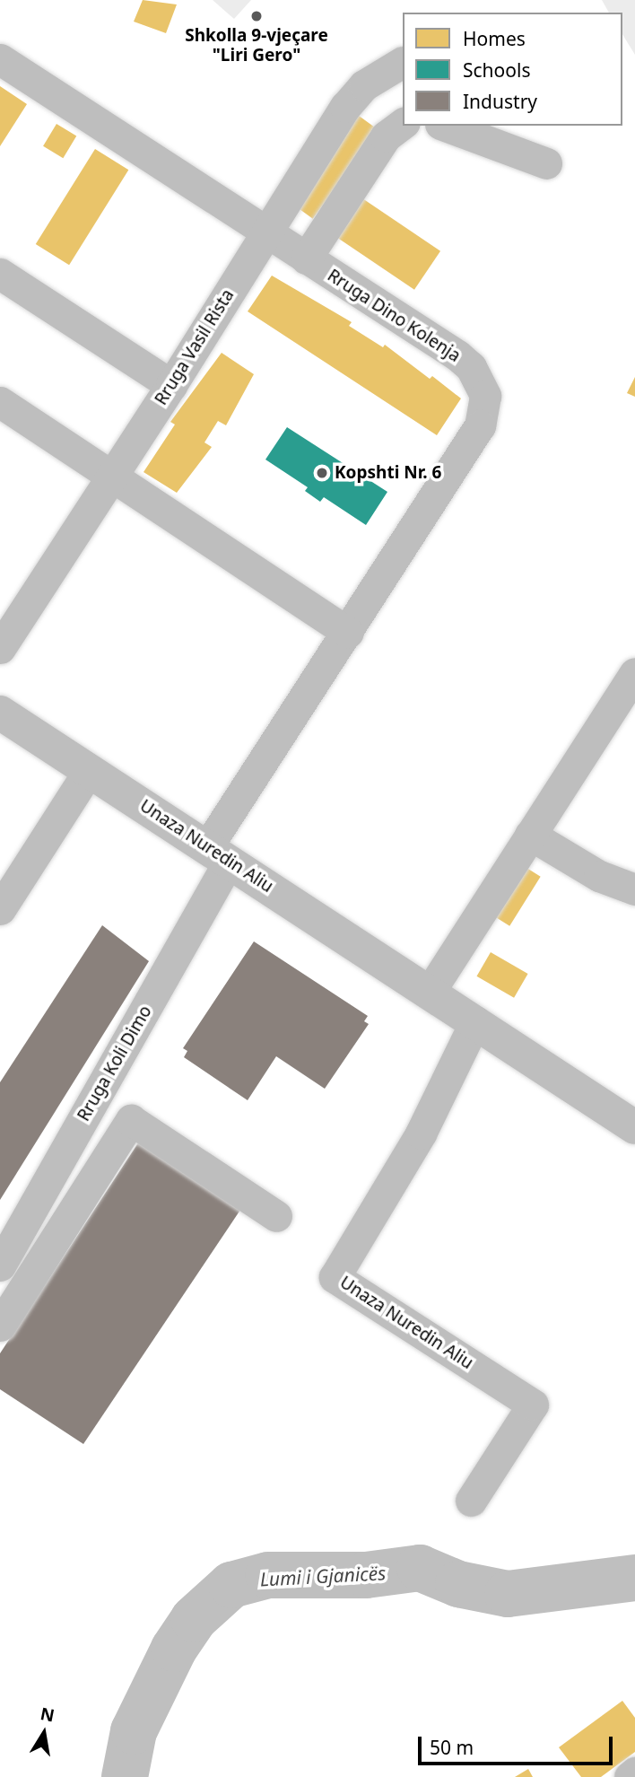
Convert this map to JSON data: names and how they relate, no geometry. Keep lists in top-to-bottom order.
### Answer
{
  "streets": {
    "main road": ["Unaza Nuredin Aliu"],
    "street": ["Rruga Dino Kolenja", "Rruga Vasil Rista", "Rruga Koli Dimo"]
  },
  "crossings": [
    ["Rruga Dino Kolenja", "Rruga Vasil Rista"],
    ["Rruga Dino Kolenja", "Unaza Nuredin Aliu"],
    ["Rruga Dino Kolenja", "Rruga Koli Dimo"],
    ["Unaza Nuredin Aliu", "Rruga Koli Dimo"]
  ],
  "water": ["Lumi i Gjanicës"],
  "places": ["Shkolla 9-vjeçare \"Liri Gero\"", "Kopshti Nr. 6"],
  "legend": ["Homes", "Schools", "Industry"],
  "scale_bar": "50 m",
  "north": "top"
}
